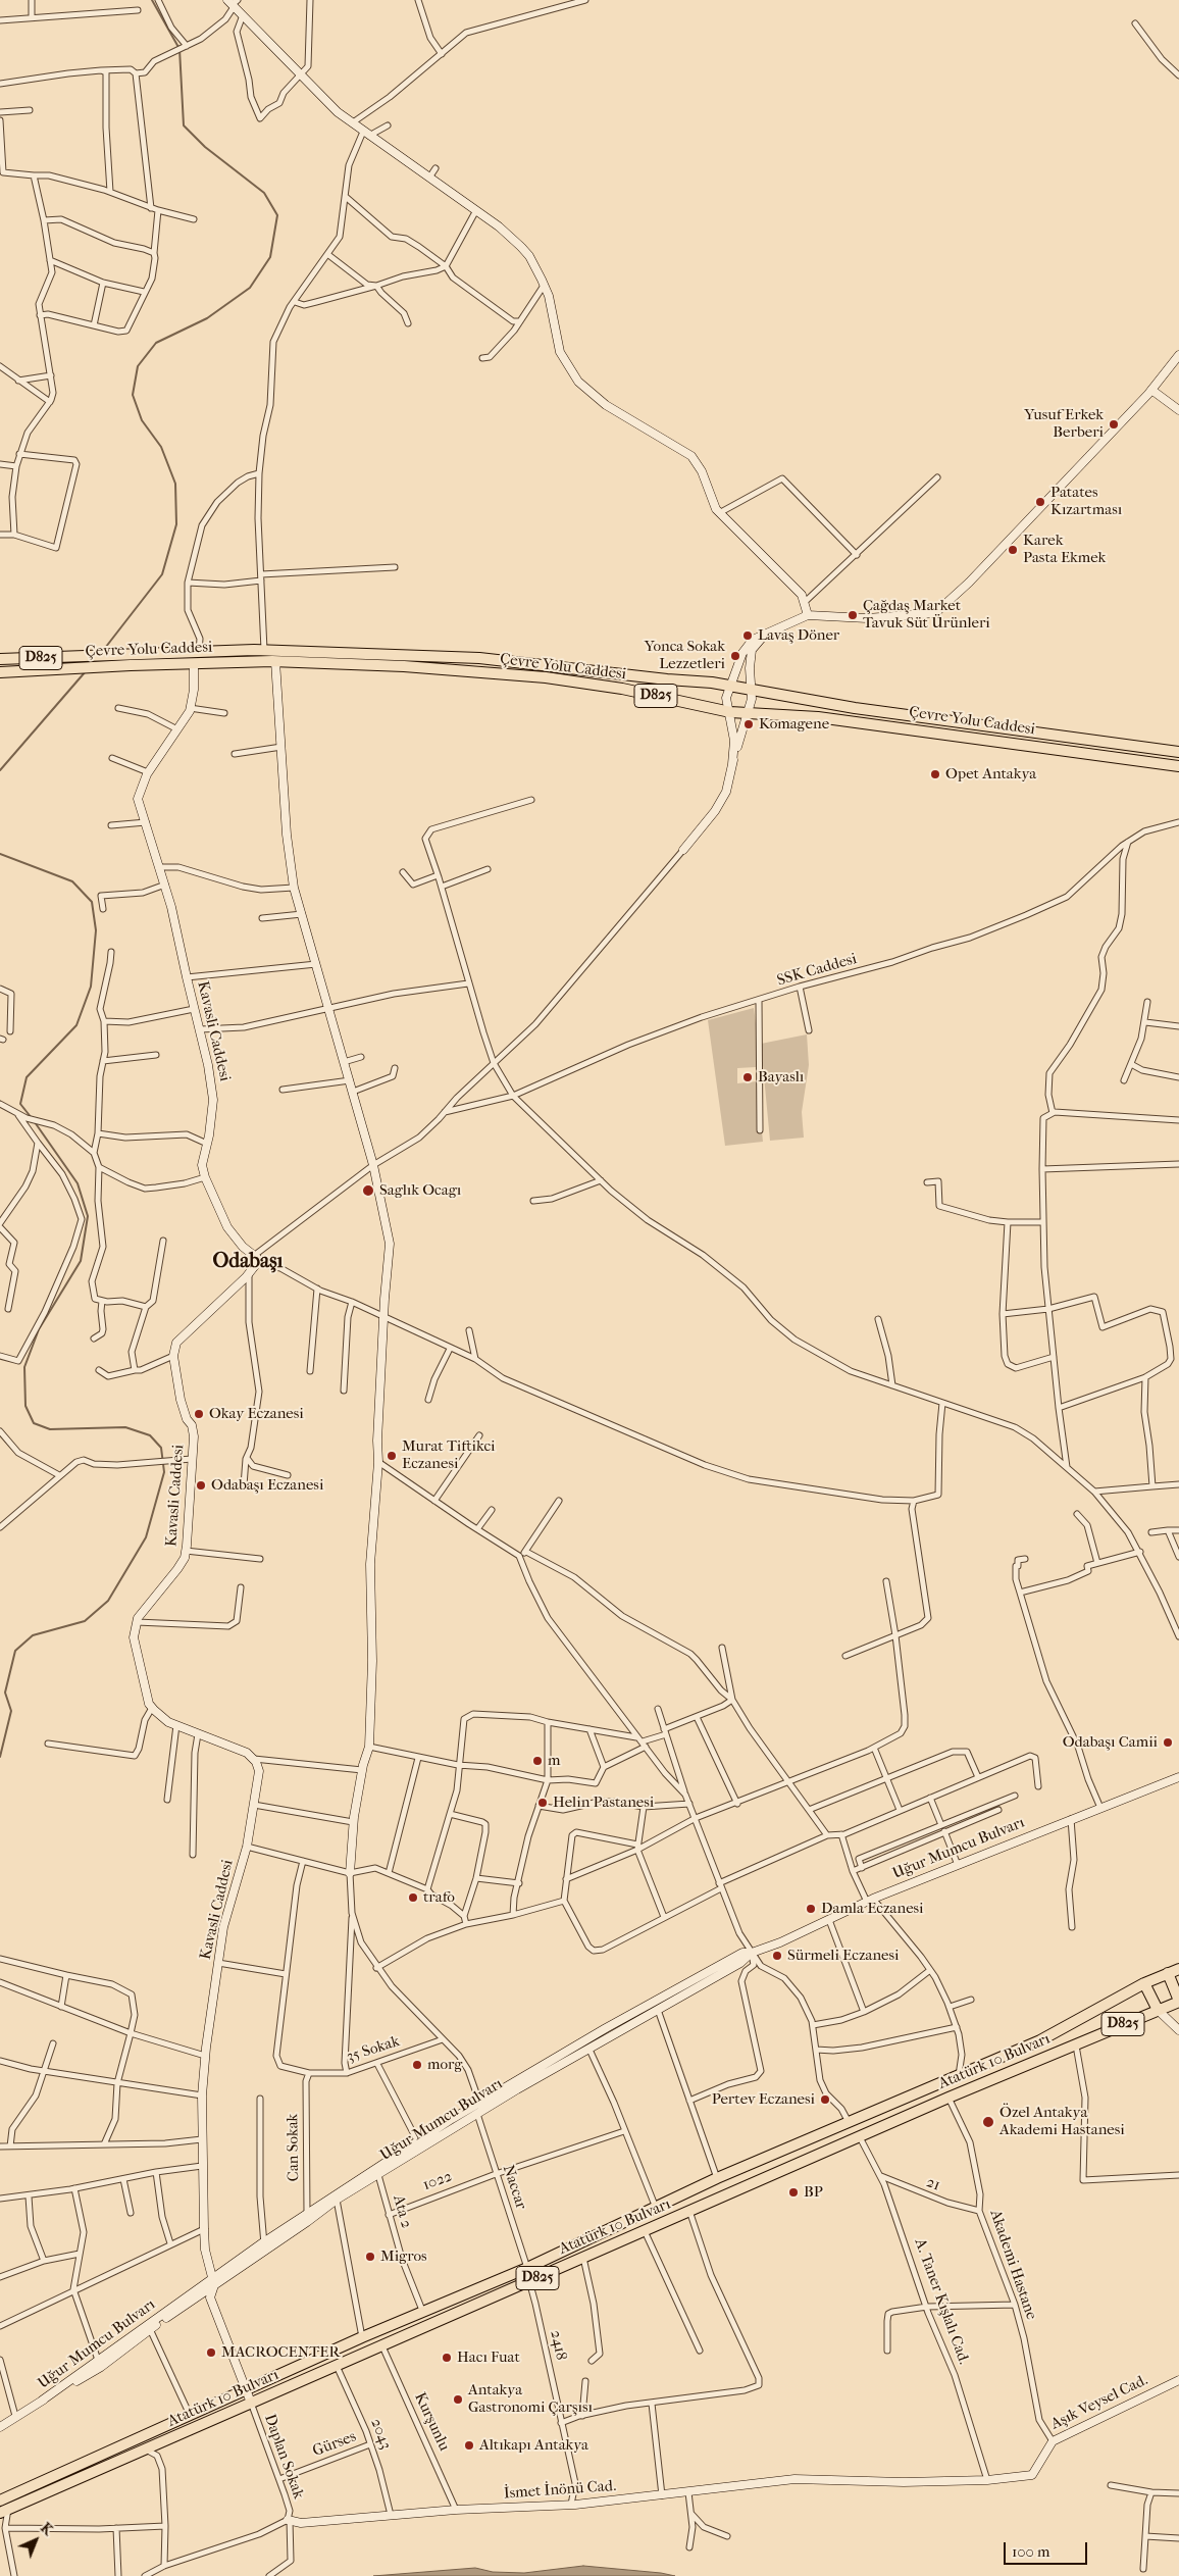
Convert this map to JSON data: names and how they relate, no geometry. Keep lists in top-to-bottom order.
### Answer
{
  "streets": {
    "highway": ["Çevre Yolu Caddesi", "D825", "Atatürk 10 Bulvarı"],
    "street": [
      "SSK Caddesi",
      "Kavasli Caddesi",
      "Uğur Mumcu Bulvarı",
      "35 Sokak",
      "Can Sokak",
      "1022",
      "21",
      "Naccar",
      "Ata 2",
      "Akademi Hastane",
      "A. Taner Kışlalı Cad.",
      "2418",
      "Aşık Veysel Cad.",
      "Kurşunlu",
      "2043",
      "Gürses",
      "Daplan Sokak",
      "İsmet İnönü Cad."
    ]
  },
  "crossings": [
    ["Çevre Yolu Caddesi", "Kavasli Caddesi"],
    ["D825", "Atatürk 10 Bulvarı"],
    ["Kavasli Caddesi", "Uğur Mumcu Bulvarı"],
    ["Kavasli Caddesi", "Atatürk 10 Bulvarı"],
    ["Kavasli Caddesi", "Daplan Sokak"],
    ["Uğur Mumcu Bulvarı", "Can Sokak"],
    ["Uğur Mumcu Bulvarı", "Naccar"],
    ["Uğur Mumcu Bulvarı", "Ata 2"],
    ["35 Sokak", "Can Sokak"],
    ["35 Sokak", "Naccar"],
    ["Atatürk 10 Bulvarı", "Naccar"],
    ["Atatürk 10 Bulvarı", "Ata 2"],
    ["Atatürk 10 Bulvarı", "Akademi Hastane"],
    ["Atatürk 10 Bulvarı", "A. Taner Kışlalı Cad."],
    ["Atatürk 10 Bulvarı", "2418"],
    ["Atatürk 10 Bulvarı", "Kurşunlu"],
    ["Atatürk 10 Bulvarı", "2043"],
    ["Atatürk 10 Bulvarı", "Daplan Sokak"],
    ["1022", "Naccar"],
    ["1022", "Ata 2"],
    ["21", "Akademi Hastane"],
    ["21", "A. Taner Kışlalı Cad."],
    ["Akademi Hastane", "Aşık Veysel Cad."],
    ["A. Taner Kışlalı Cad.", "Aşık Veysel Cad."],
    ["A. Taner Kışlalı Cad.", "İsmet İnönü Cad."],
    ["2418", "İsmet İnönü Cad."],
    ["Aşık Veysel Cad.", "İsmet İnönü Cad."],
    ["Kurşunlu", "İsmet İnönü Cad."],
    ["2043", "Gürses"],
    ["2043", "İsmet İnönü Cad."],
    ["Gürses", "Daplan Sokak"],
    ["Daplan Sokak", "İsmet İnönü Cad."]
  ],
  "districts": ["Odabaşı"],
  "places": [
    "Yusuf Erkek Berberi",
    "Patates Kızartması",
    "Karek Pasta Ekmek",
    "Çağdaş Market Tavuk Süt Ürünleri",
    "Lavaş Döner",
    "Yonca Sokak Lezzetleri",
    "Komagene",
    "Opet Antakya",
    "Bayaslı",
    "Saglık Ocagı",
    "Okay Eczanesi",
    "Murat Tiftikci Eczanesi",
    "Odabaşı Eczanesi",
    "Odabaşı Camii",
    "m",
    "Helin Pastanesi",
    "trafo",
    "Damla Eczanesi",
    "Sürmeli Eczanesi",
    "morg",
    "Pertev Eczanesi",
    "Özel Antakya Akademi Hastanesi",
    "BP",
    "Migros",
    "MACROCENTER",
    "Hacı Fuat",
    "Antakya Gastronomi Çarşısı",
    "Altıkapı Antakya"
  ],
  "scale_bar": "100 m",
  "north": "top right"
}
